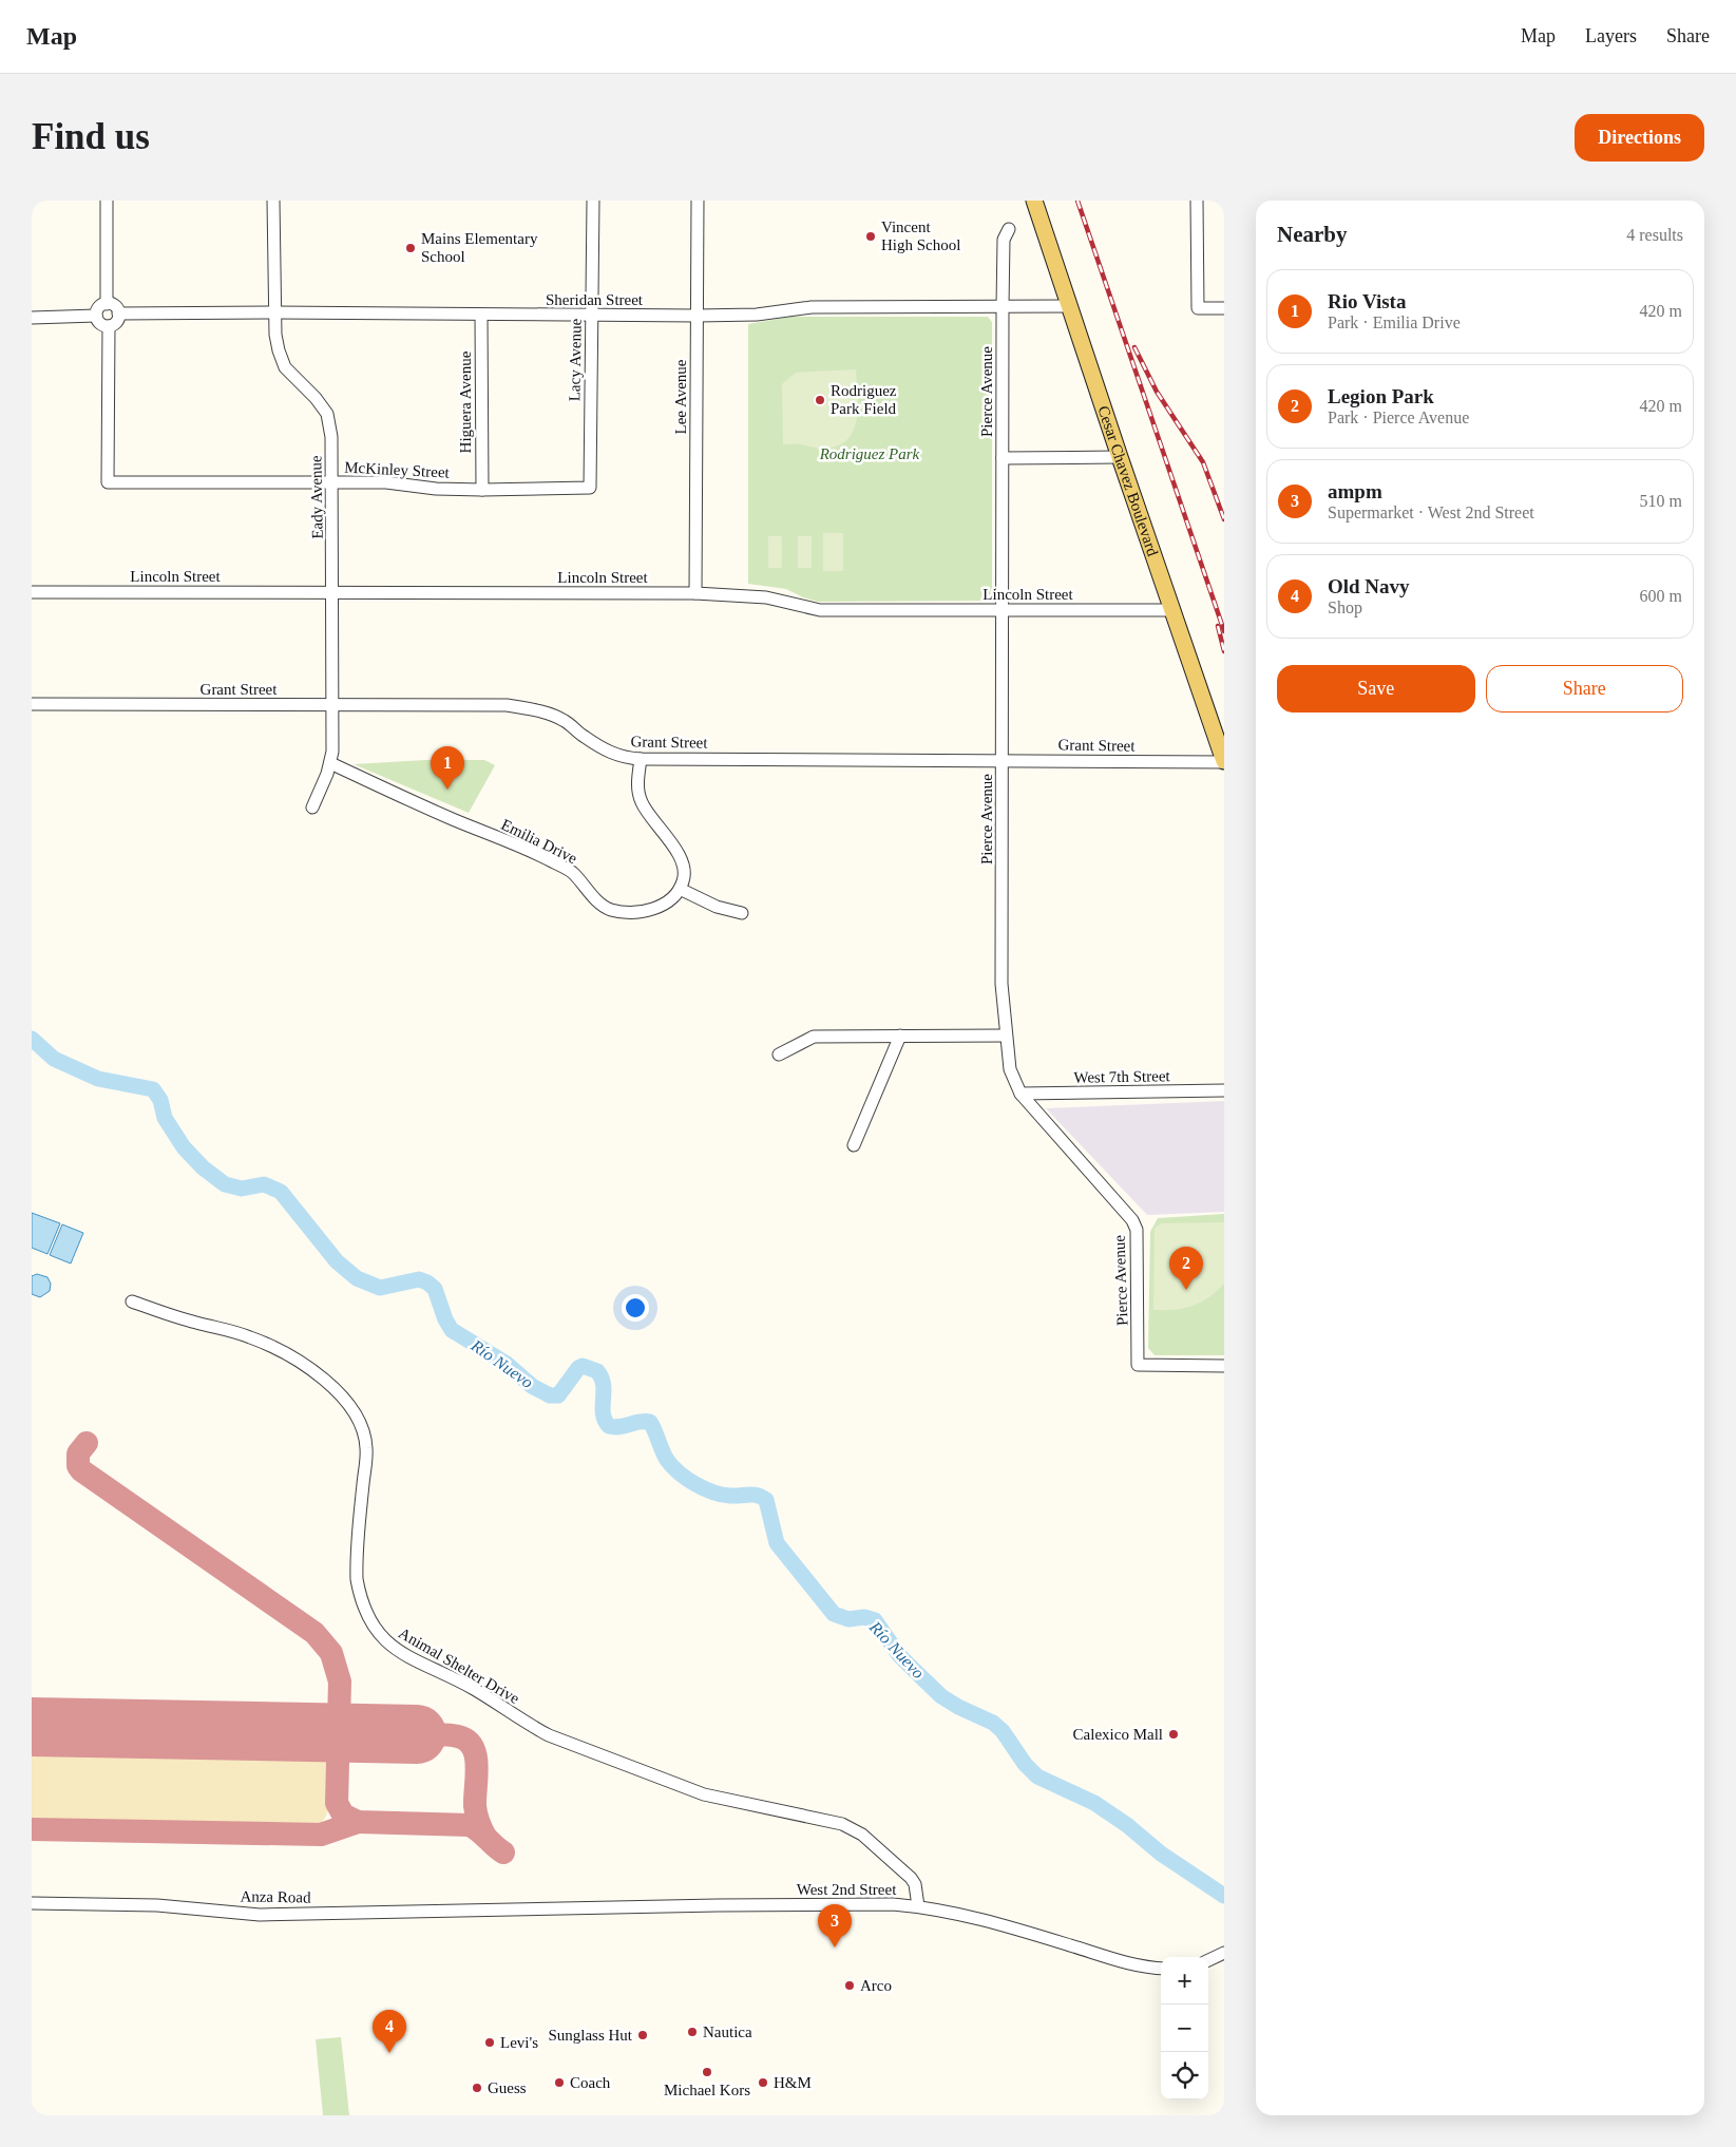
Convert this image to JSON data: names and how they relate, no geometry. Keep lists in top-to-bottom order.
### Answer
{
  "streets": {
    "main road": ["Cesar Chavez Boulevard"],
    "street": [
      "Sheridan Street",
      "Lacy Avenue",
      "Pierce Avenue",
      "Lee Avenue",
      "Higuera Avenue",
      "McKinley Street",
      "Eady Avenue",
      "Lincoln Street",
      "Grant Street",
      "Emilia Drive",
      "West 7th Street",
      "Animal Shelter Drive",
      "West 2nd Street",
      "Anza Road"
    ]
  },
  "crossings": [
    ["Sheridan Street", "Lacy Avenue"],
    ["Sheridan Street", "Pierce Avenue"],
    ["Sheridan Street", "Lee Avenue"],
    ["Sheridan Street", "Higuera Avenue"],
    ["Sheridan Street", "McKinley Street"],
    ["Sheridan Street", "Cesar Chavez Boulevard"],
    ["Sheridan Street", "Eady Avenue"],
    ["Lacy Avenue", "McKinley Street"],
    ["Pierce Avenue", "Lincoln Street"],
    ["Pierce Avenue", "Grant Street"],
    ["Pierce Avenue", "West 7th Street"],
    ["Lee Avenue", "Lincoln Street"],
    ["Higuera Avenue", "McKinley Street"],
    ["McKinley Street", "Eady Avenue"],
    ["Cesar Chavez Boulevard", "Lincoln Street"],
    ["Cesar Chavez Boulevard", "Grant Street"],
    ["Eady Avenue", "Lincoln Street"],
    ["Eady Avenue", "Grant Street"],
    ["Eady Avenue", "Emilia Drive"],
    ["Animal Shelter Drive", "West 2nd Street"],
    ["West 2nd Street", "Anza Road"]
  ],
  "water": ["Río Nuevo"],
  "parks": ["Rodriguez Park"],
  "places": [
    "Vincent High School",
    "Mains Elementary School",
    "Rodriguez Park Field",
    "Calexico Mall",
    "Arco",
    "Nautica",
    "Sunglass Hut",
    "Levi's",
    "Michael Kors",
    "Coach",
    "H&M",
    "Guess"
  ],
  "page": {
    "header": "Map",
    "nav": ["Map", "Layers", "Share"],
    "buttons": [
      "Directions",
      ["Save", "Share"]
    ],
    "title": "Find us",
    "heading": ["Nearby", "4 results"],
    "list": [
      {
        "mark": "1",
        "name": "Rio Vista",
        "note": "Park · Emilia Drive",
        "value": "420 m"
      },
      {
        "mark": "2",
        "name": "Legion Park",
        "note": "Park · Pierce Avenue",
        "value": "420 m"
      },
      {
        "mark": "3",
        "name": "ampm",
        "note": "Supermarket · West 2nd Street",
        "value": "510 m"
      },
      {
        "mark": "4",
        "name": "Old Navy",
        "note": "Shop",
        "value": "600 m"
      }
    ],
    "pins": [
      "1",
      "2",
      "3",
      "4"
    ],
    "map_buttons": ["+", "−"]
  }
}
